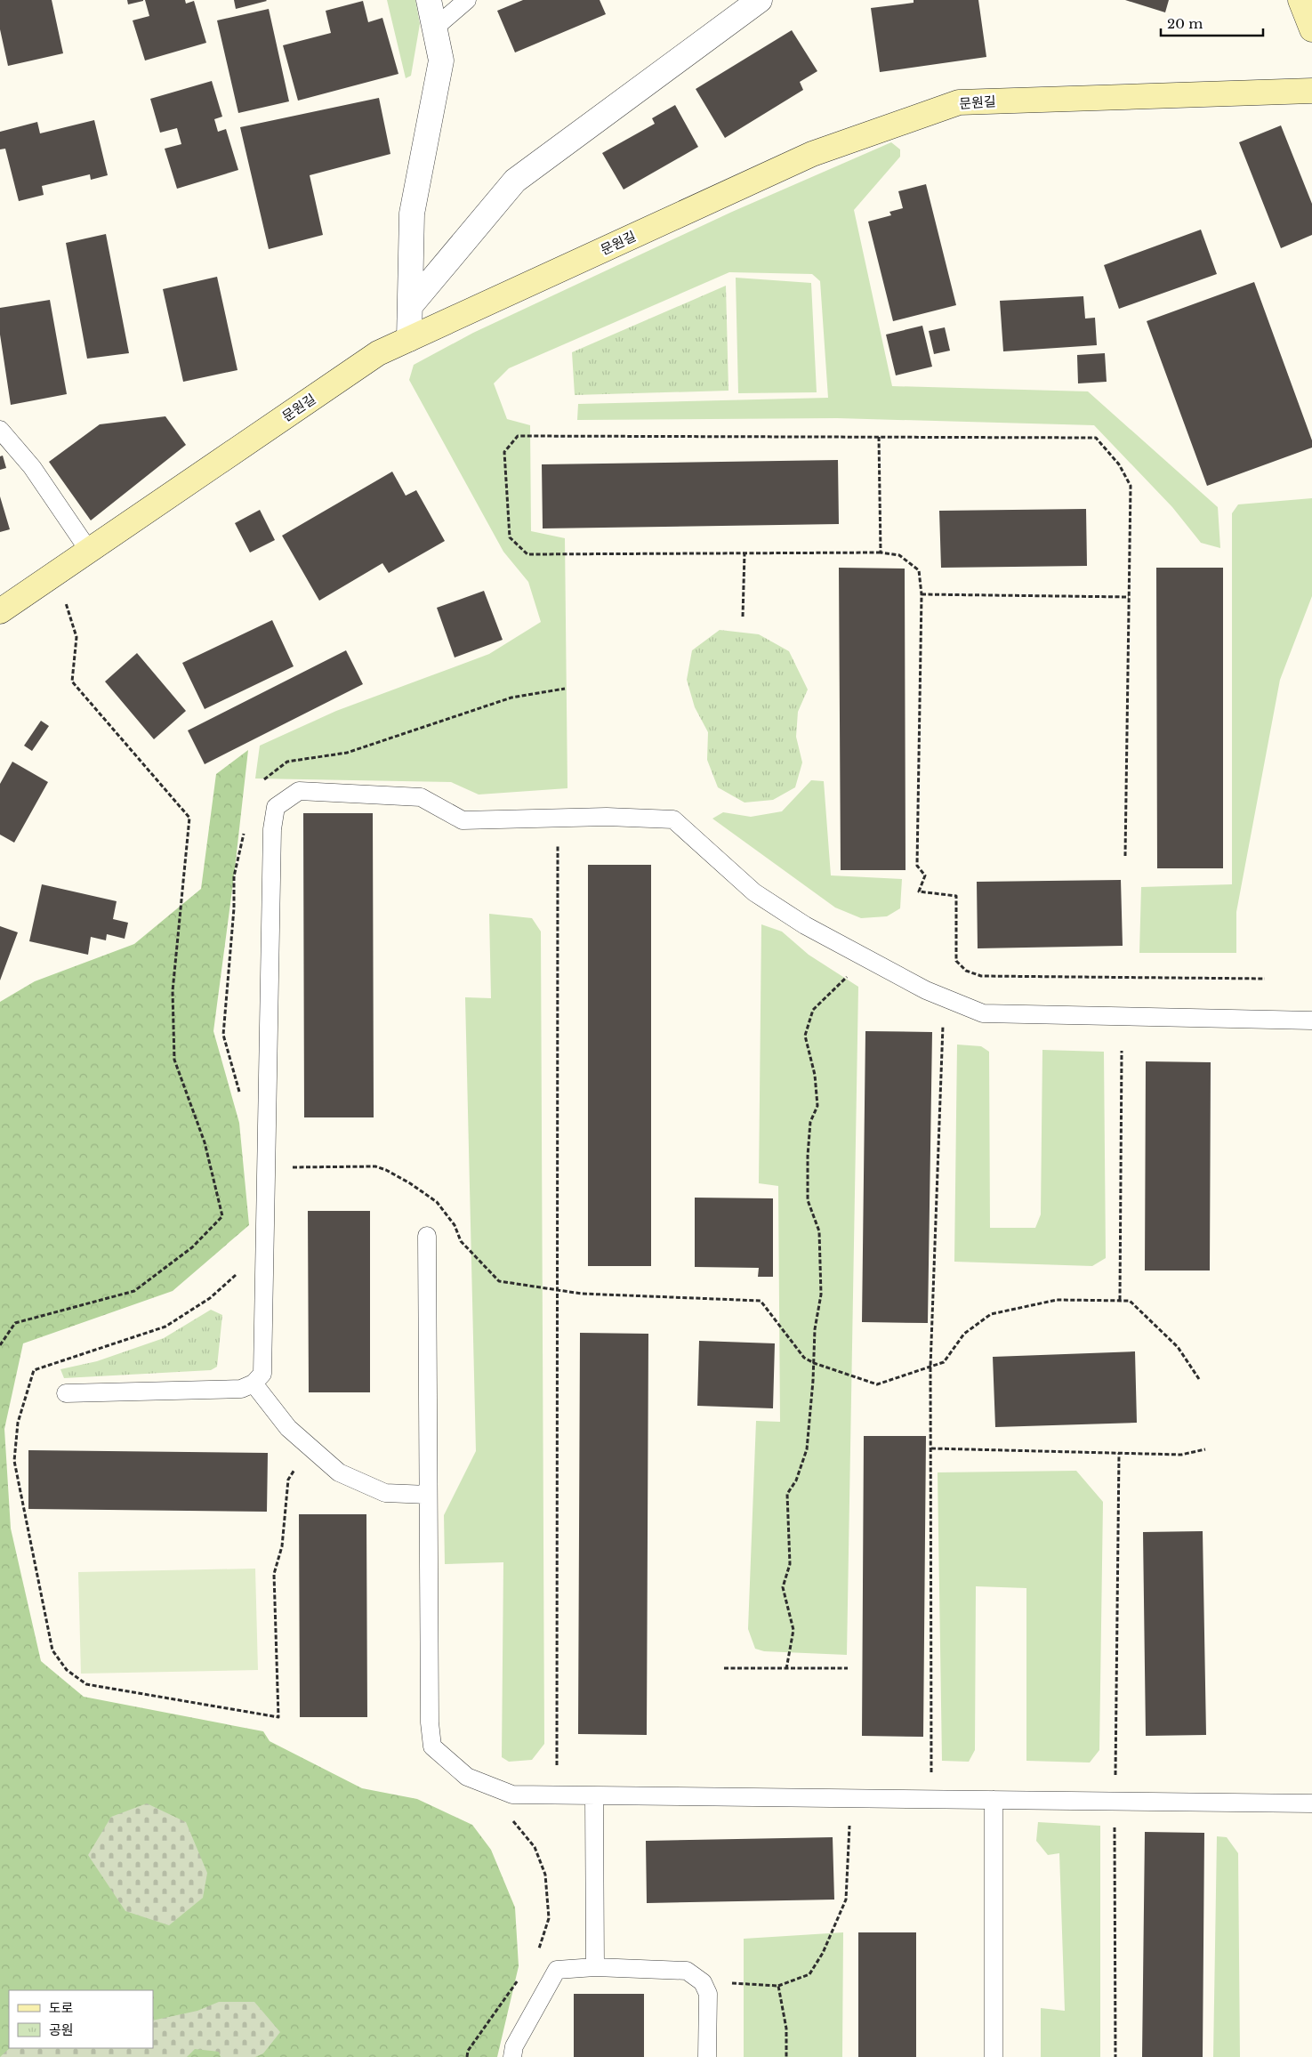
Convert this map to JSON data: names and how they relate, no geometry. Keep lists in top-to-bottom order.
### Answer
{
  "streets": {
    "street": ["문원길"]
  },
  "legend": ["도로", "공원"],
  "scale_bar": "20 m"
}
